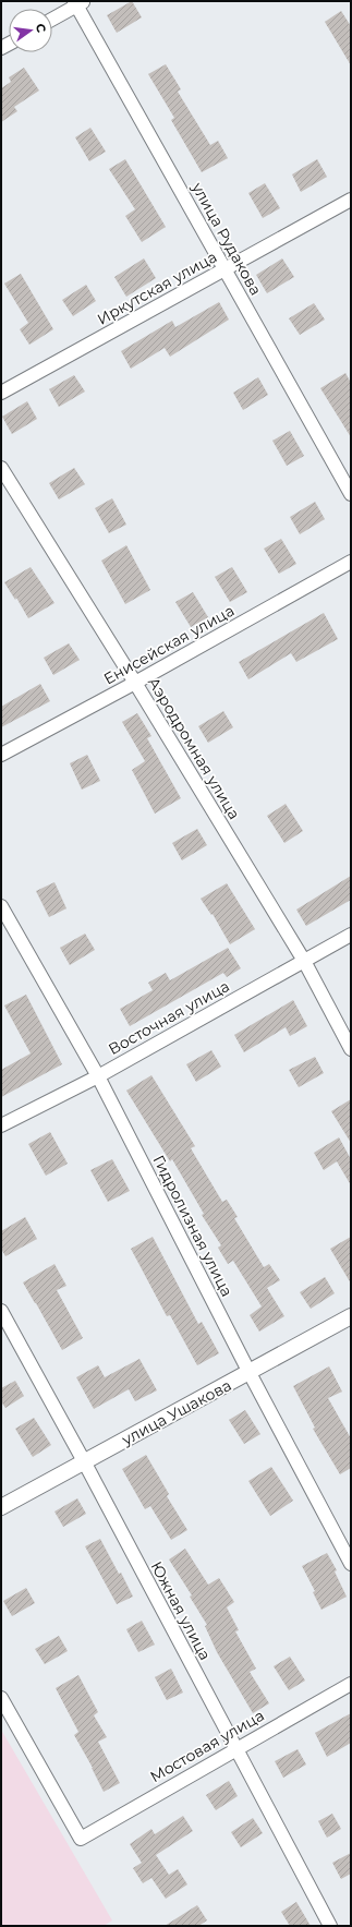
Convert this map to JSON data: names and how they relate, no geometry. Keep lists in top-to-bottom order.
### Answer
{
  "streets": {
    "street": [
      "улица Рудакова",
      "Иркутская улица",
      "Енисейская улица",
      "Аэродромная улица",
      "Восточная улица",
      "Гидролизная улица",
      "улица Ушакова",
      "Южная улица",
      "Мостовая улица"
    ]
  },
  "crossings": [
    ["улица Рудакова", "Иркутская улица"],
    ["Енисейская улица", "Аэродромная улица"],
    ["Аэродромная улица", "Восточная улица"],
    ["Восточная улица", "Гидролизная улица"],
    ["Гидролизная улица", "улица Ушакова"],
    ["улица Ушакова", "Южная улица"],
    ["Южная улица", "Мостовая улица"]
  ],
  "north": "right"
}
